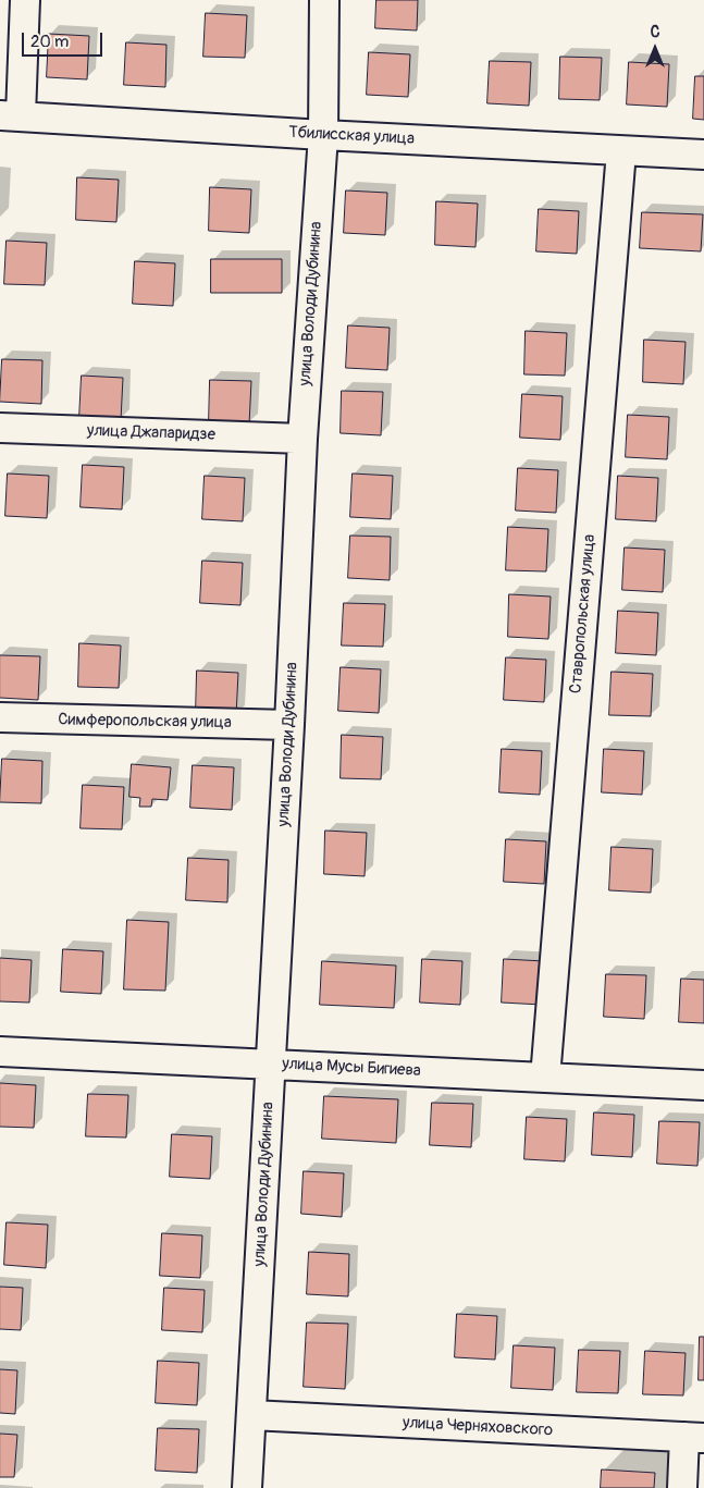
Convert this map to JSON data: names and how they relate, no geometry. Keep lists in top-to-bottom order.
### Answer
{
  "streets": {
    "street": [
      "Тбилисская улица",
      "улица Володи Дубинина",
      "улица Джапаридзе",
      "Ставропольская улица",
      "Симферопольская улица",
      "улица Мусы Бигиева",
      "улица Черняховского"
    ]
  },
  "crossings": [
    ["Тбилисская улица", "улица Володи Дубинина"],
    ["Тбилисская улица", "Ставропольская улица"],
    ["улица Володи Дубинина", "улица Джапаридзе"],
    ["улица Володи Дубинина", "Симферопольская улица"],
    ["улица Володи Дубинина", "улица Мусы Бигиева"],
    ["улица Володи Дубинина", "улица Черняховского"],
    ["Ставропольская улица", "улица Мусы Бигиева"]
  ],
  "scale_bar": "20 m",
  "north": "top"
}
